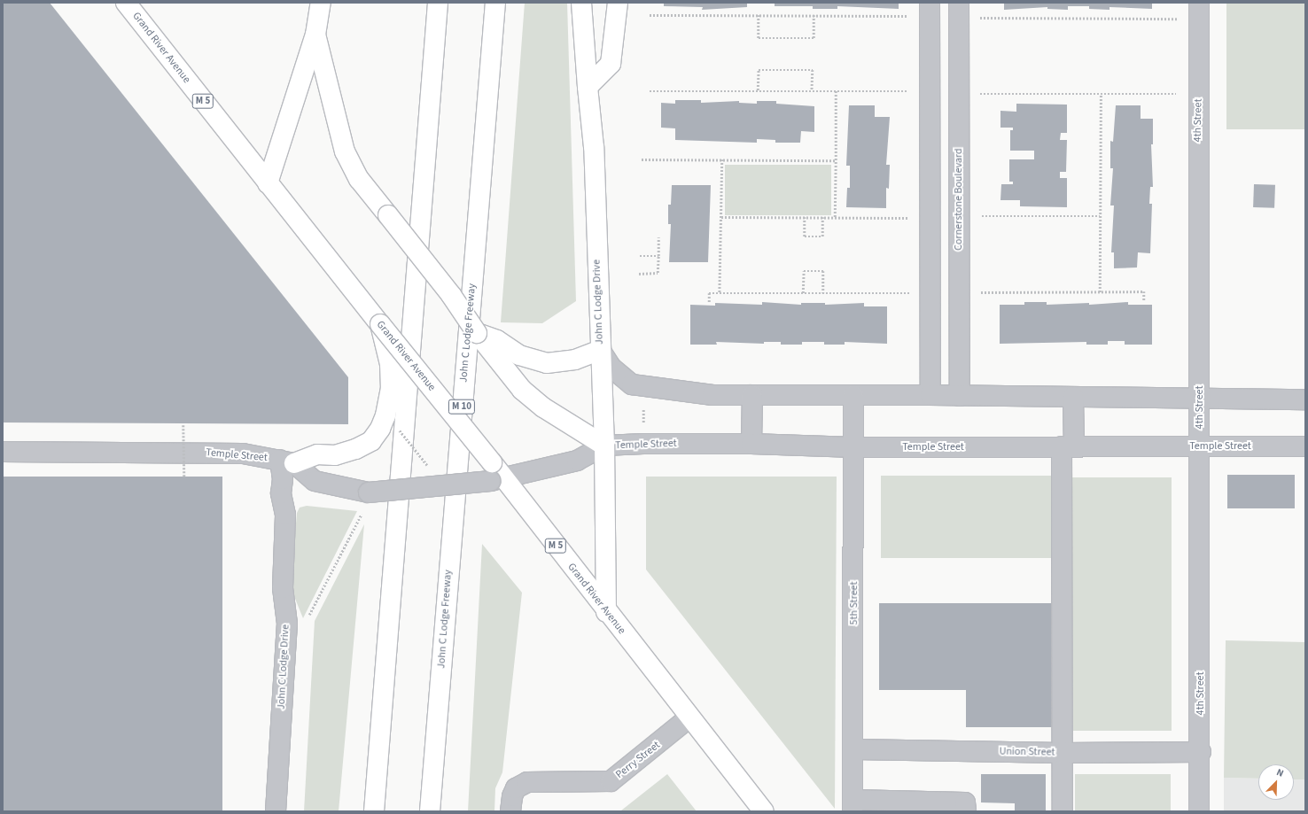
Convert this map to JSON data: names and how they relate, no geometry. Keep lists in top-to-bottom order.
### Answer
{
  "streets": {
    "main road": [
      "Grand River Avenue",
      "M 5",
      "John C Lodge Drive",
      "John C Lodge Freeway",
      "M 10"
    ],
    "street": [
      "4th Street",
      "Cornerstone Boulevard",
      "Temple Street",
      "5th Street",
      "Union Street",
      "Perry Street"
    ]
  },
  "crossings": [
    ["Grand River Avenue", "John C Lodge Drive"],
    ["Grand River Avenue", "Temple Street"],
    ["Grand River Avenue", "Perry Street"],
    ["4th Street", "Temple Street"],
    ["4th Street", "Union Street"],
    ["John C Lodge Drive", "Temple Street"],
    ["Temple Street", "5th Street"],
    ["5th Street", "Union Street"]
  ],
  "north": "top right"
}
